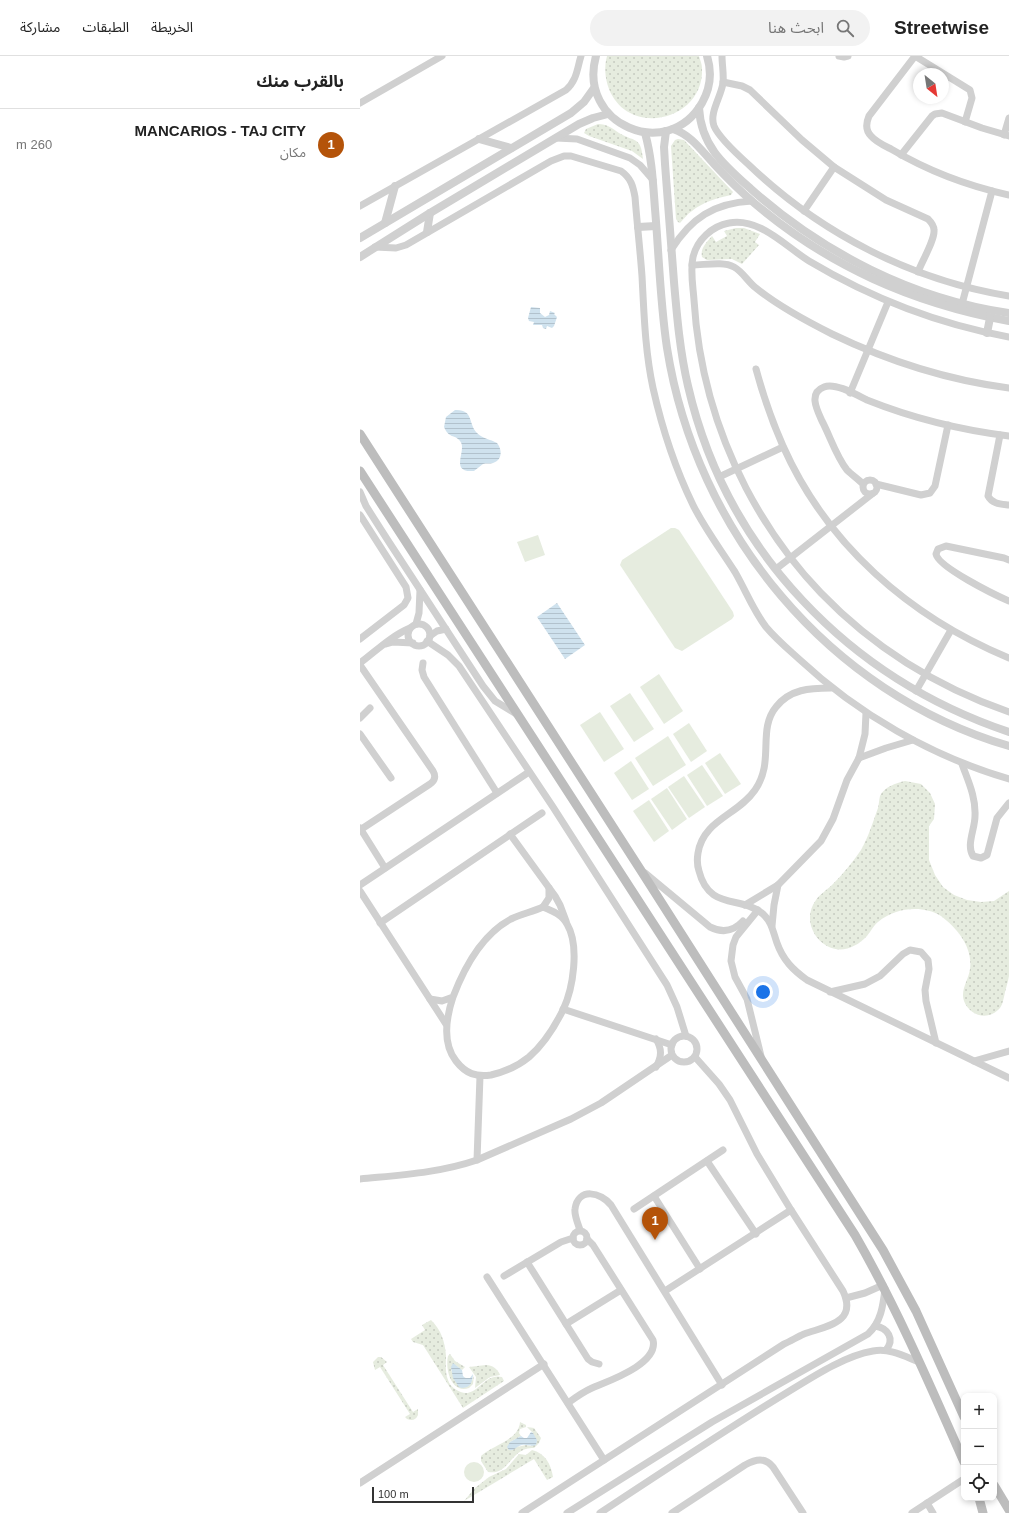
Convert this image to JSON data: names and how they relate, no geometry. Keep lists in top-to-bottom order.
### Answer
{
  "scale_bar": "100 m",
  "north": "bottom right",
  "page": {
    "header": "Streetwise",
    "search": "ابحث هنا",
    "nav": ["الخريطة", "الطبقات", "مشاركة"],
    "heading": "بالقرب منك",
    "list": [
      {
        "mark": "1",
        "name": "MANCARIOS - TAJ CITY",
        "note": "مكان",
        "value": "260 m"
      }
    ],
    "pins": "1",
    "map_buttons": ["+", "−"],
    "scale": "100 m"
  }
}
